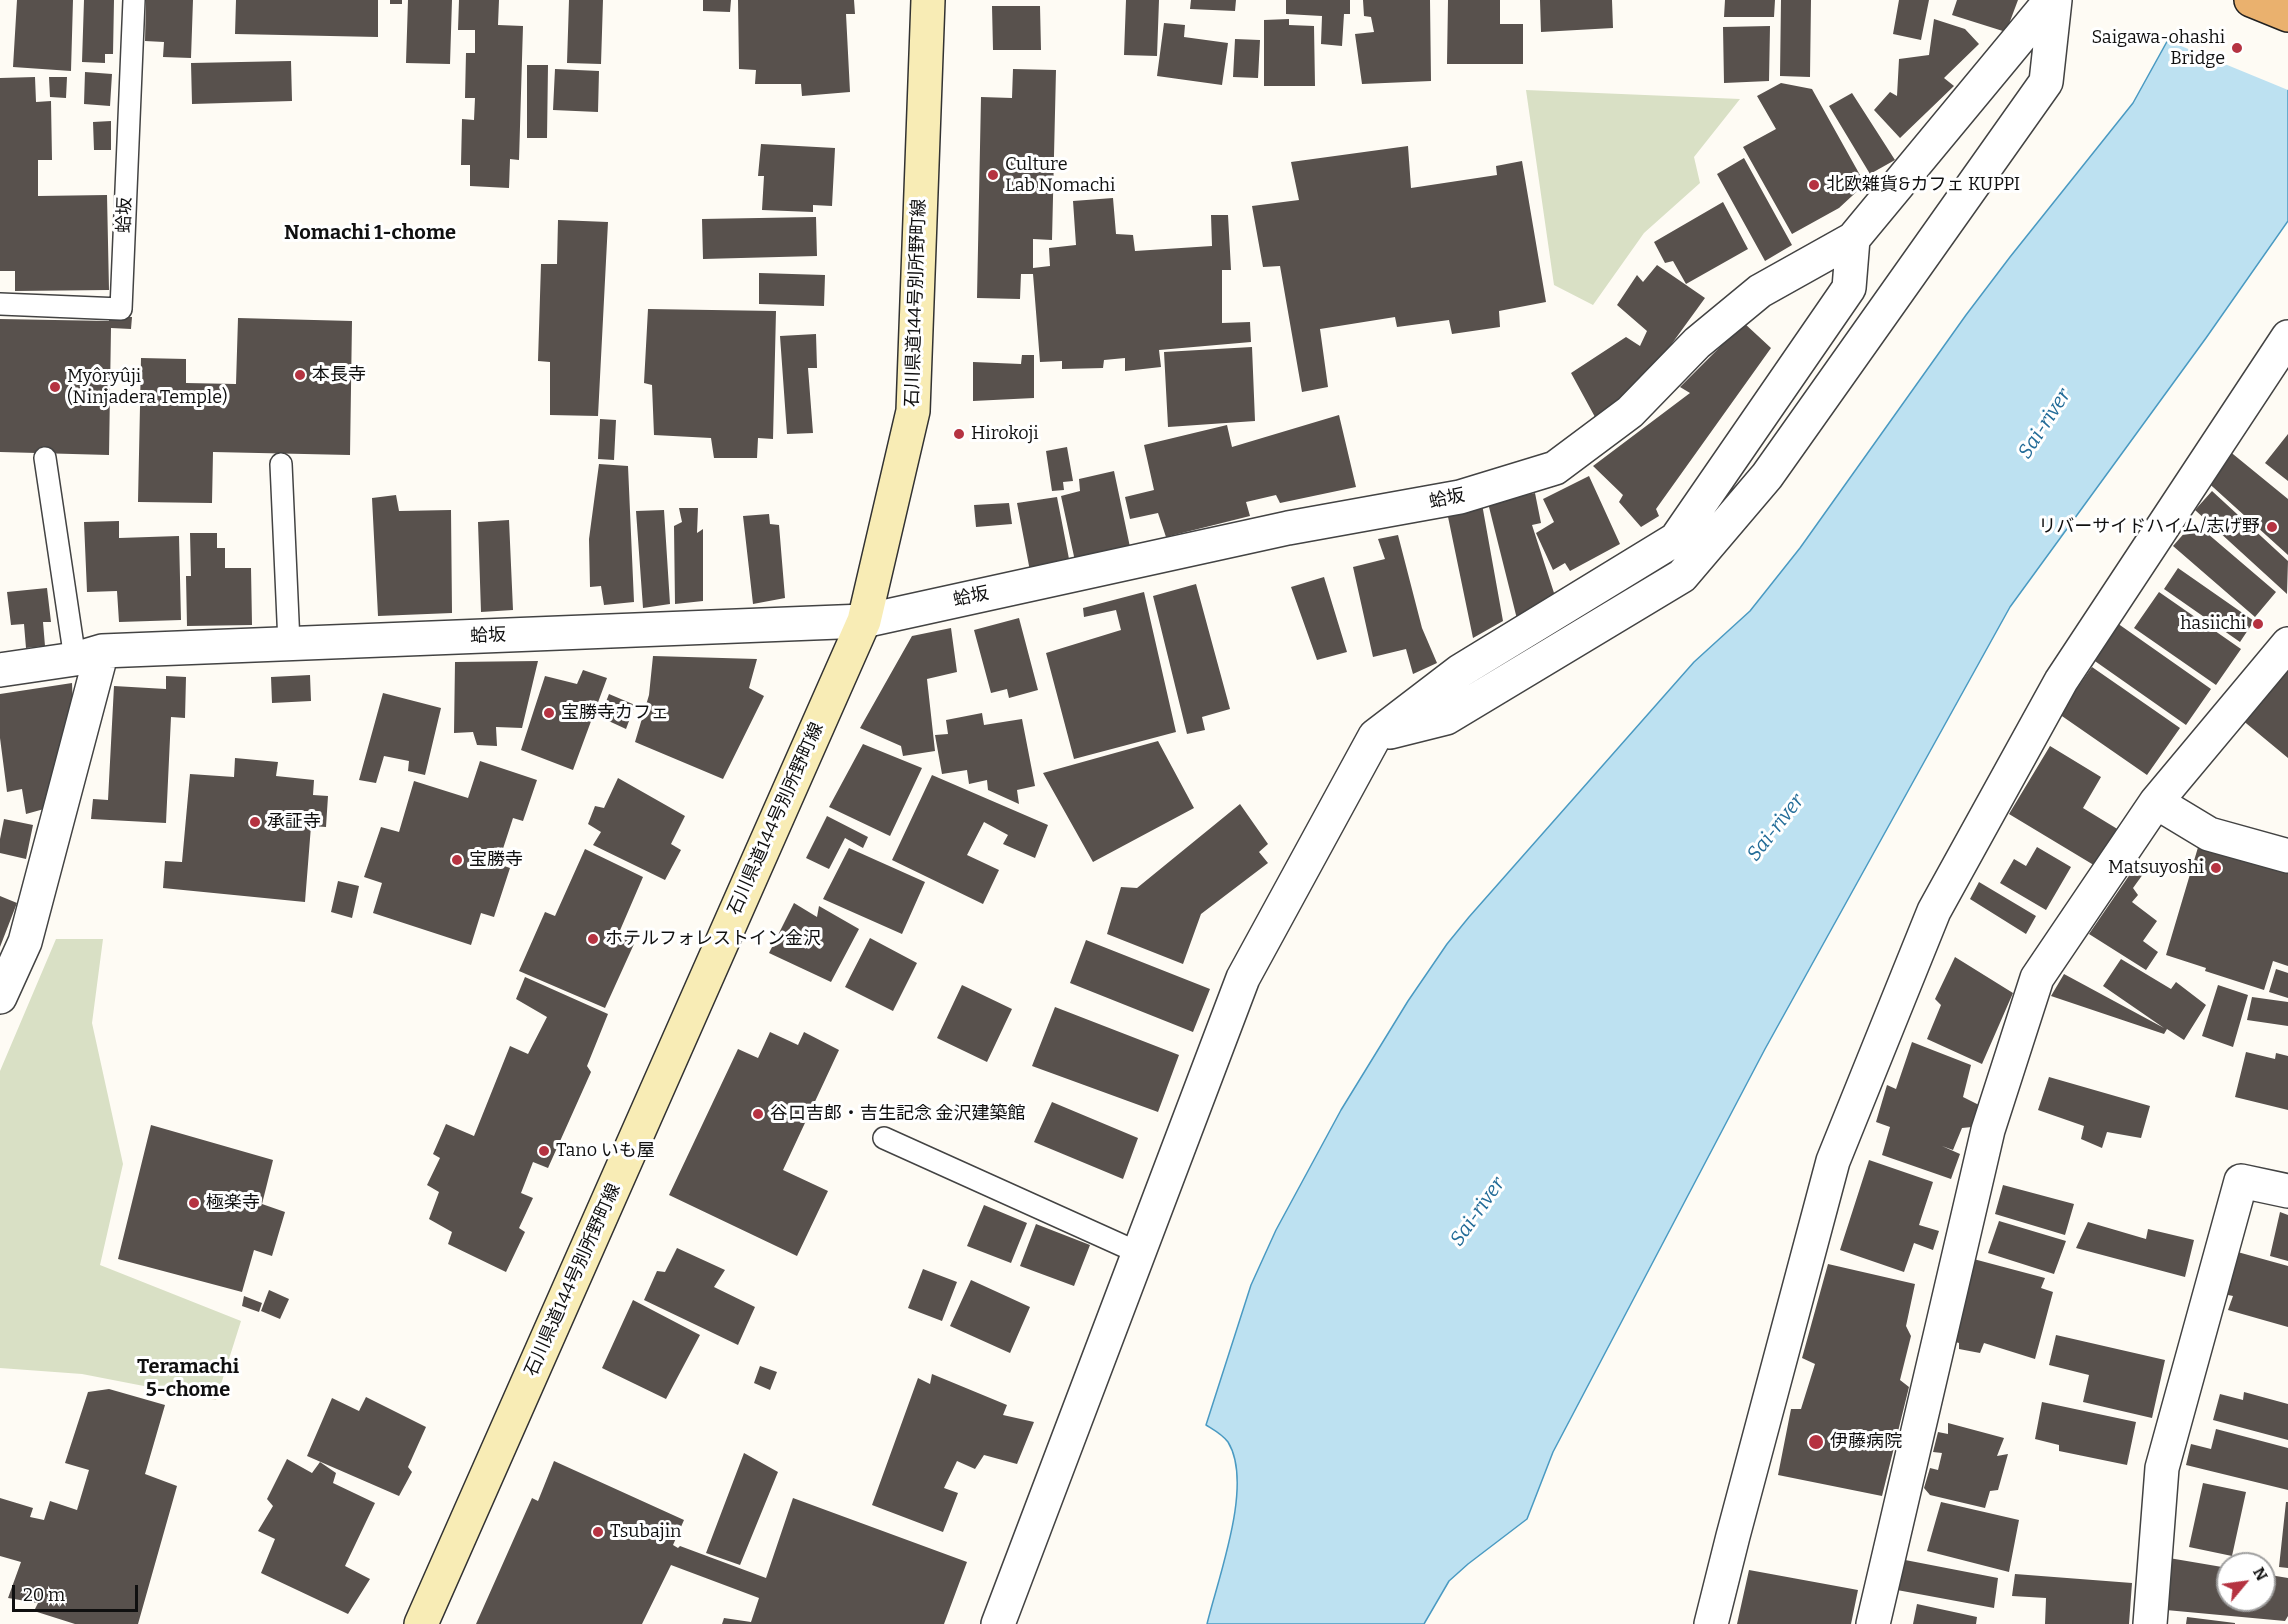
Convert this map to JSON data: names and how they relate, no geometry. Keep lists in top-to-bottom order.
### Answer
{
  "streets": {
    "main road": ["石川県道144号別所野町線"],
    "street": ["蛤坂"]
  },
  "crossings": [
    ["蛤坂", "石川県道144号別所野町線"]
  ],
  "districts": ["Nomachi 1-chome", "Teramachi 5-chome"],
  "water": ["Sai-river"],
  "places": [
    "Saigawa-ohashi Bridge",
    "Culture Lab Nomachi",
    "北欧雑貨&カフェ KUPPI",
    "本長寺",
    "Myôryûji (Ninjadera Temple)",
    "Hirokoji",
    "リバーサイドハイム/志げ野",
    "hasiichi",
    "宝勝寺カフェ",
    "承証寺",
    "宝勝寺",
    "Matsuyoshi",
    "ホテルフォレストイン金沢",
    "谷口吉郎・吉生記念 金沢建築館",
    "Tano いも屋",
    "極楽寺",
    "伊藤病院",
    "Tsubajin"
  ],
  "scale_bar": "20 m",
  "north": "top right"
}
